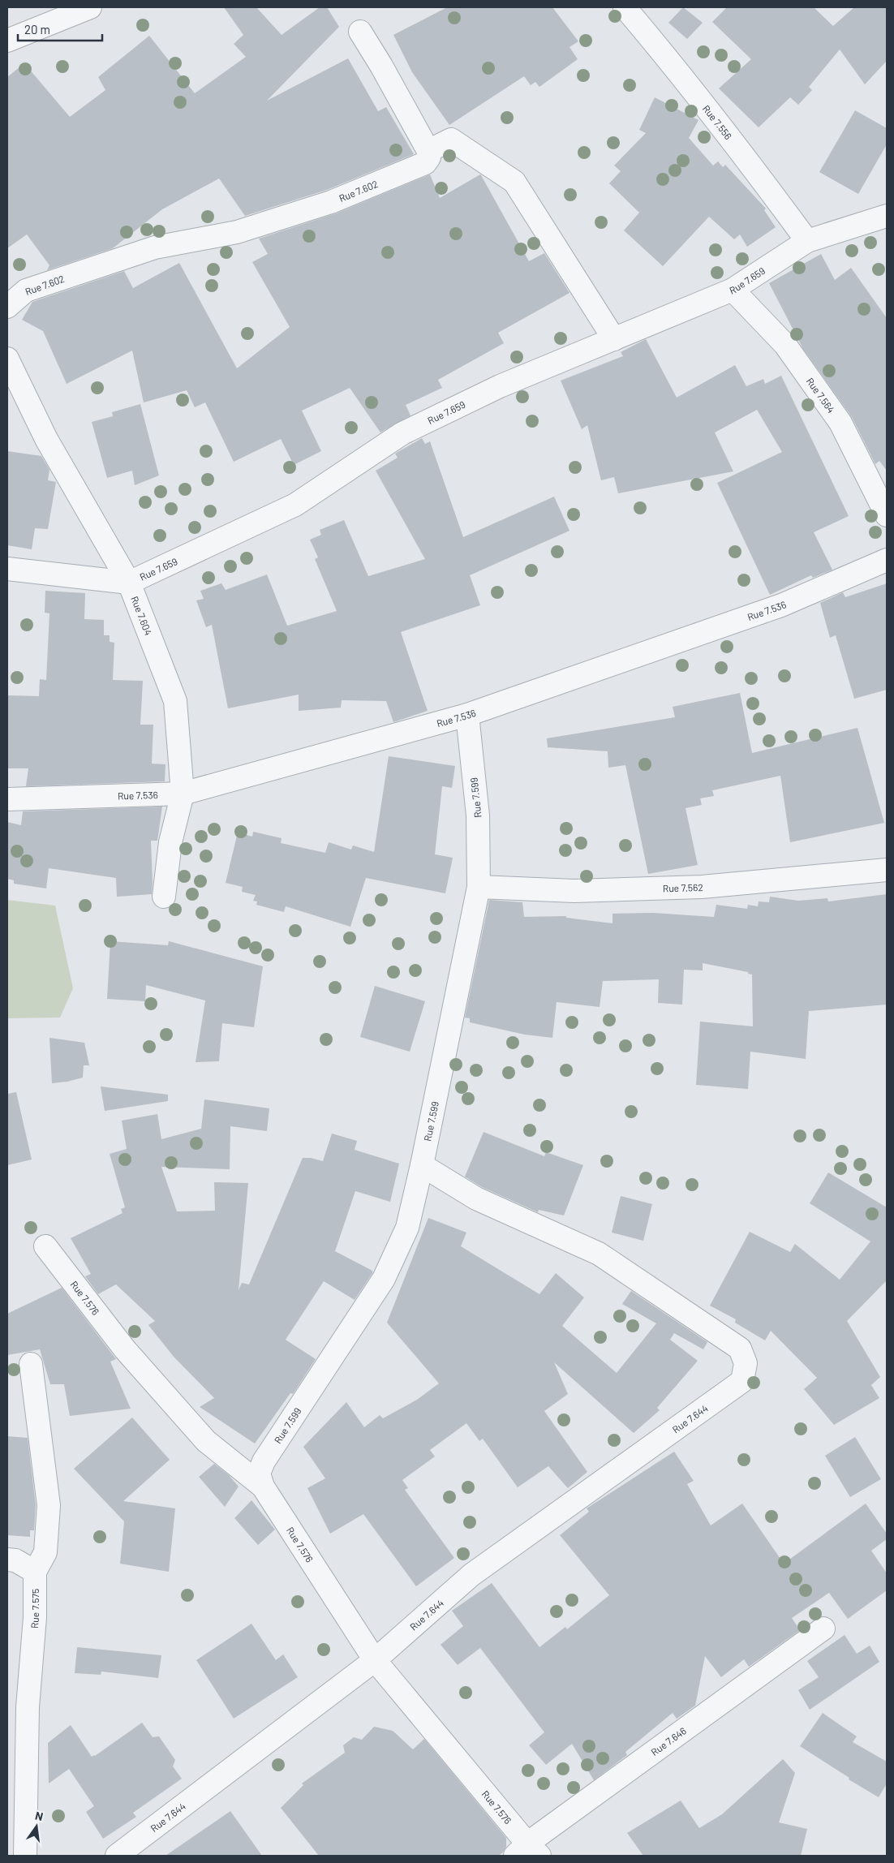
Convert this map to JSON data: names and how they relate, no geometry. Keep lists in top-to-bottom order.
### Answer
{
  "streets": {
    "street": [
      "Rue 7.556",
      "Rue 7.602",
      "Rue 7.659",
      "Rue 7.564",
      "Rue 7.536",
      "Rue 7.604",
      "Rue 7.599",
      "Rue 7.562",
      "Rue 7.576",
      "Rue 7.644",
      "Rue 7.575",
      "Rue 7.646"
    ]
  },
  "crossings": [
    ["Rue 7.556", "Rue 7.659"],
    ["Rue 7.659", "Rue 7.564"],
    ["Rue 7.659", "Rue 7.604"],
    ["Rue 7.536", "Rue 7.604"],
    ["Rue 7.536", "Rue 7.599"],
    ["Rue 7.599", "Rue 7.562"],
    ["Rue 7.599", "Rue 7.576"],
    ["Rue 7.599", "Rue 7.644"],
    ["Rue 7.576", "Rue 7.644"],
    ["Rue 7.576", "Rue 7.646"]
  ],
  "scale_bar": "20 m",
  "north": "top"
}
